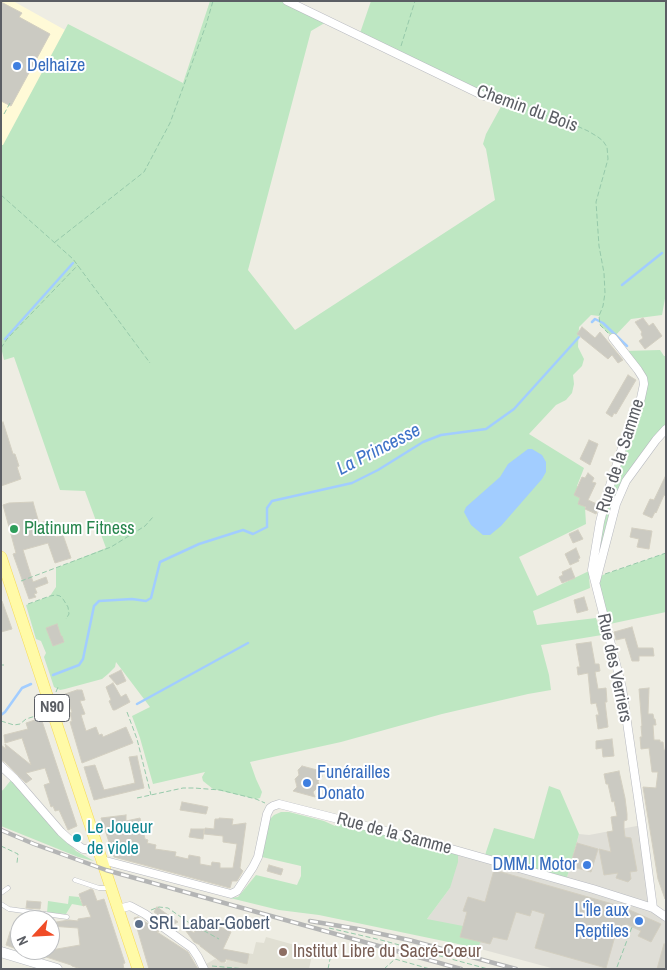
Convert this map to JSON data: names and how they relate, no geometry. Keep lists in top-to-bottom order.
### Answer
{
  "streets": {
    "main road": ["N90"],
    "street": ["Chemin du Bois", "Rue de la Samme", "Rue des Verriers"]
  },
  "crossings": [
    ["Chemin du Bois", "Rue de la Samme"],
    ["Rue de la Samme", "Rue des Verriers"]
  ],
  "water": ["La Princesse"],
  "places": [
    "Delhaize",
    "Platinum Fitness",
    "Funérailles Donato",
    "Le Joueur de viole",
    "DMMJ Motor",
    "L'Île aux Reptiles",
    "SRL Labar-Gobert",
    "Institut Libre du Sacré-Cœur"
  ],
  "north": "bottom left"
}
